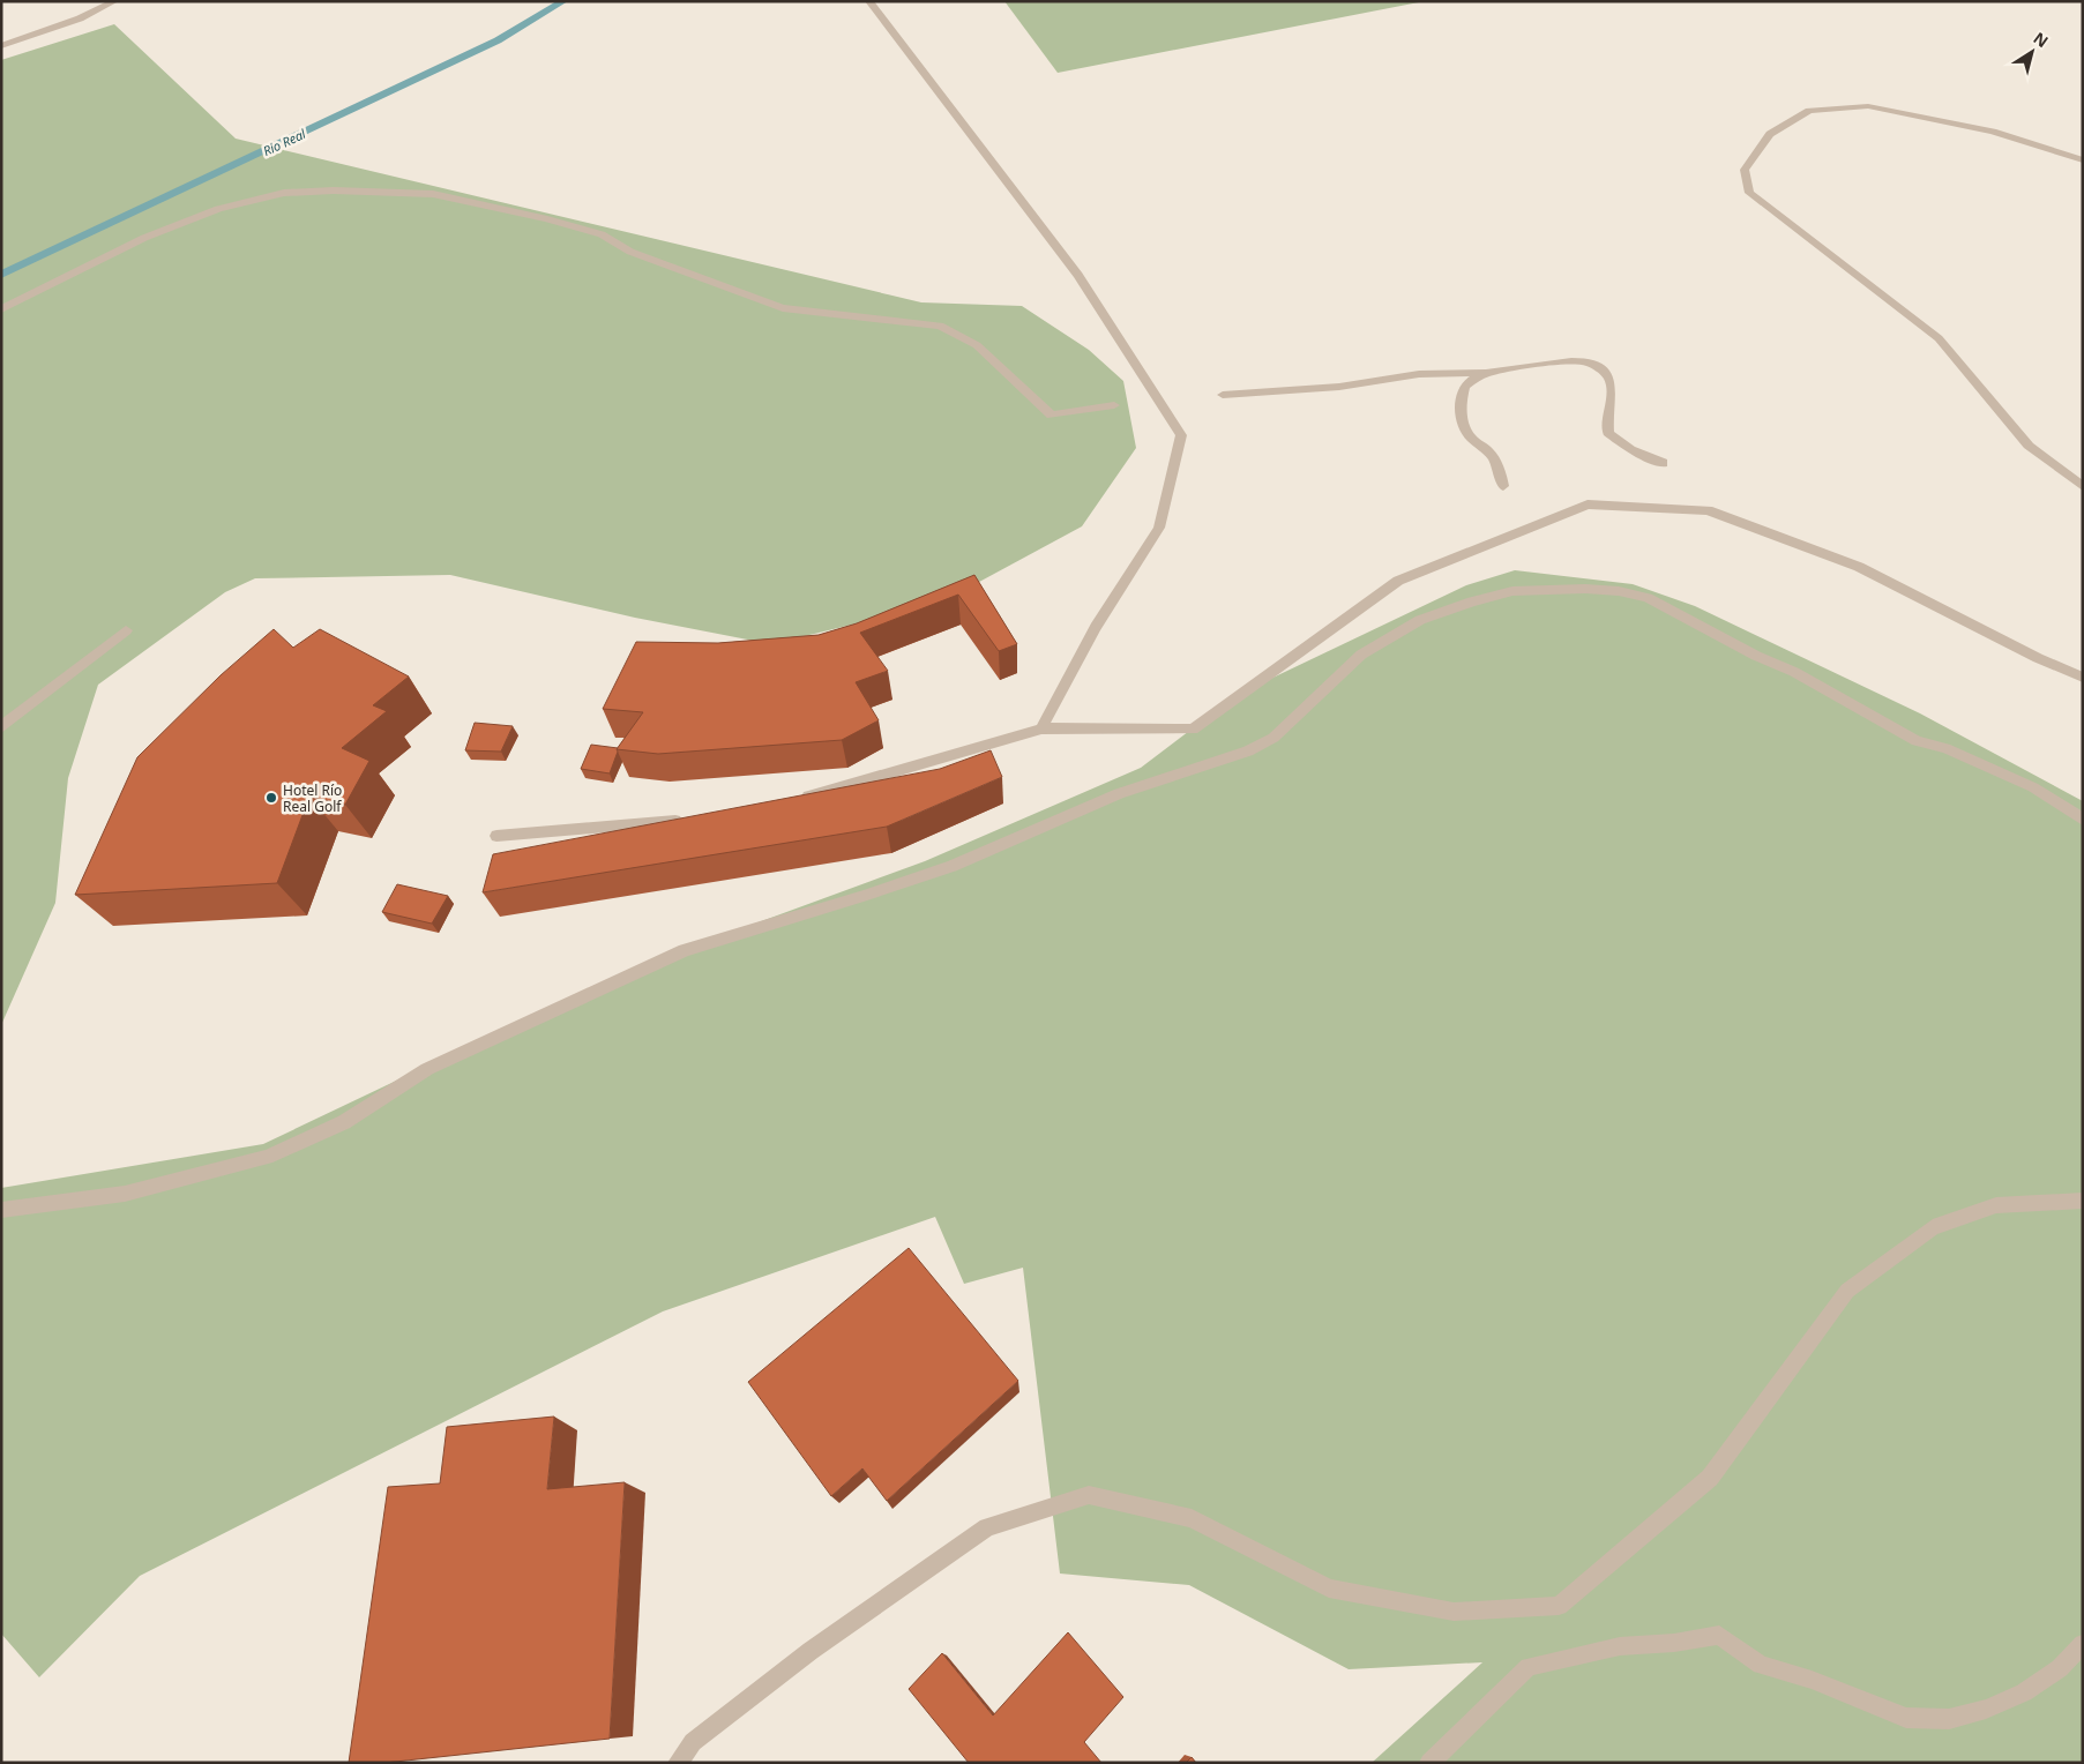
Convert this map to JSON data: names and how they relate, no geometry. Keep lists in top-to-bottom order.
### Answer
{
  "water": ["Rio Real"],
  "places": ["Hotel Río Real Golf"],
  "north": "top right"
}
